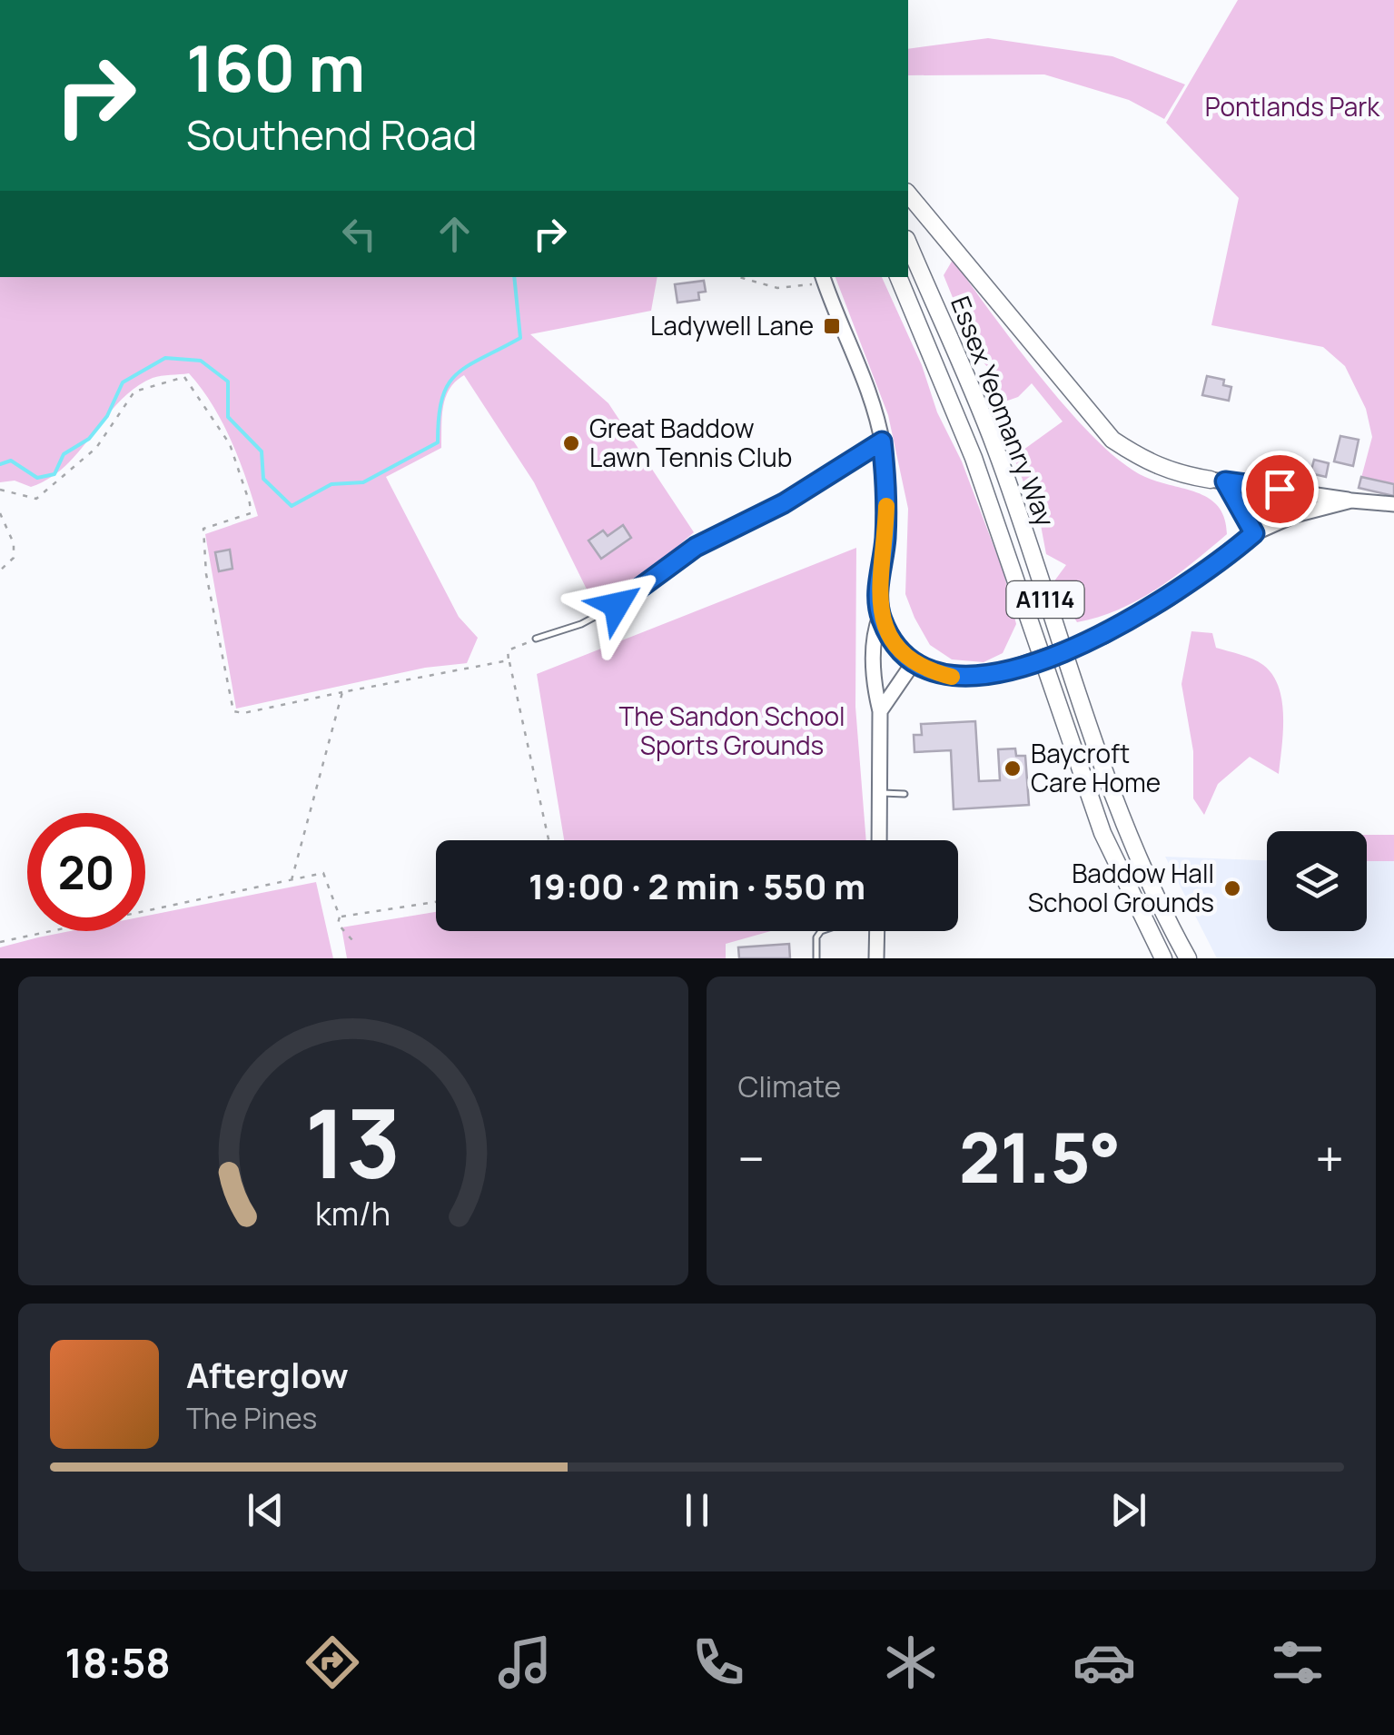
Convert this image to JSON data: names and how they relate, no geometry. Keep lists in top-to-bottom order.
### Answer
{
  "streets": {
    "main road": ["Essex Yeomanry Way", "A1114"]
  },
  "parks": ["Pontlands Park", "The Sandon School Sports Grounds"],
  "places": {
    "transit": ["Ladywell Lane"],
    "other": ["Great Baddow Lawn Tennis Club", "Baycroft Care Home", "Baddow Hall School Grounds"]
  },
  "page": {
    "turn": ["160 m", "Southend Road"],
    "limit": "20",
    "trip": "19:00 · 2 min · 550 m",
    "tile": "Climate",
    "heat": ["−", "21.5°", "+"],
    "song": ["Afterglow", "The Pines"],
    "tabs": "18:58",
    "gauge": ["13", "km/h"]
  }
}
